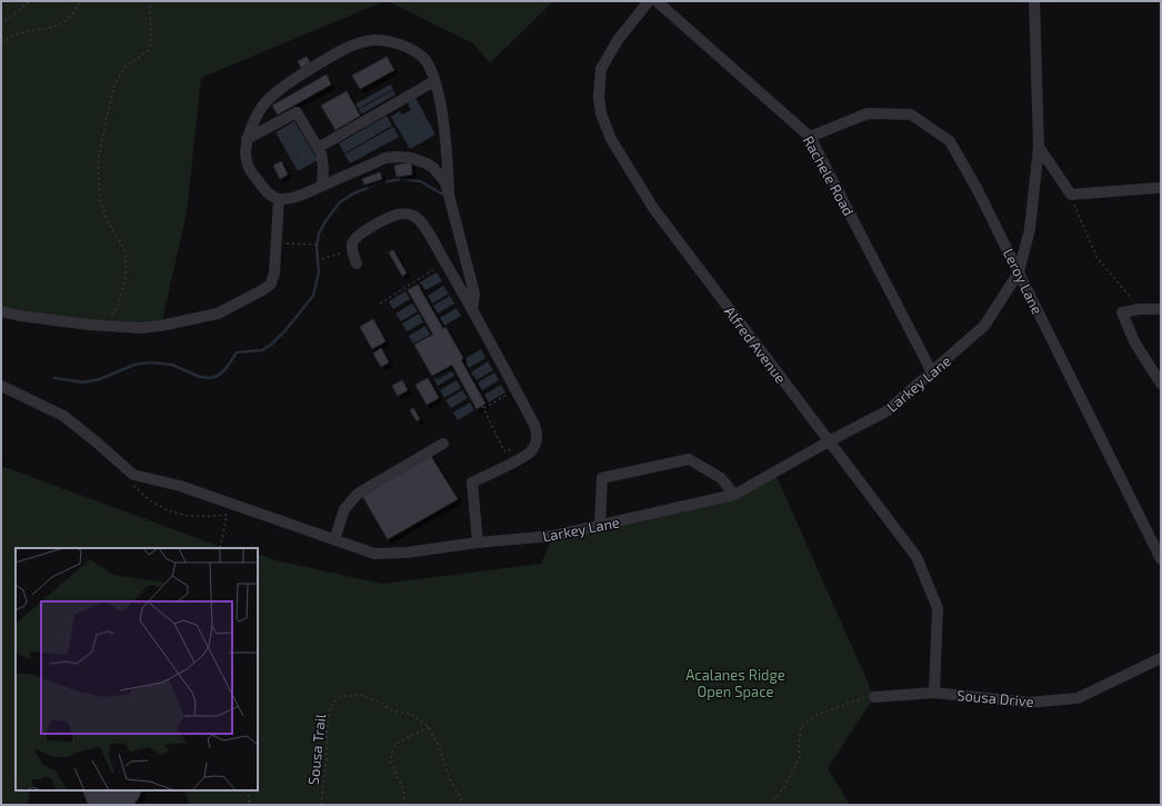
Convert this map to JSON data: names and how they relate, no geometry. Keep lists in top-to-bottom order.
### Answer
{
  "streets": {
    "street": [
      "Rachele Road",
      "Leroy Lane",
      "Alfred Avenue",
      "Larkey Lane",
      "Sousa Drive"
    ],
    "path": ["Sousa Trail"]
  },
  "crossings": [
    ["Rachele Road", "Leroy Lane"],
    ["Rachele Road", "Larkey Lane"],
    ["Leroy Lane", "Larkey Lane"],
    ["Alfred Avenue", "Larkey Lane"],
    ["Alfred Avenue", "Sousa Drive"]
  ],
  "parks": ["Acalanes Ridge Open Space"]
}
